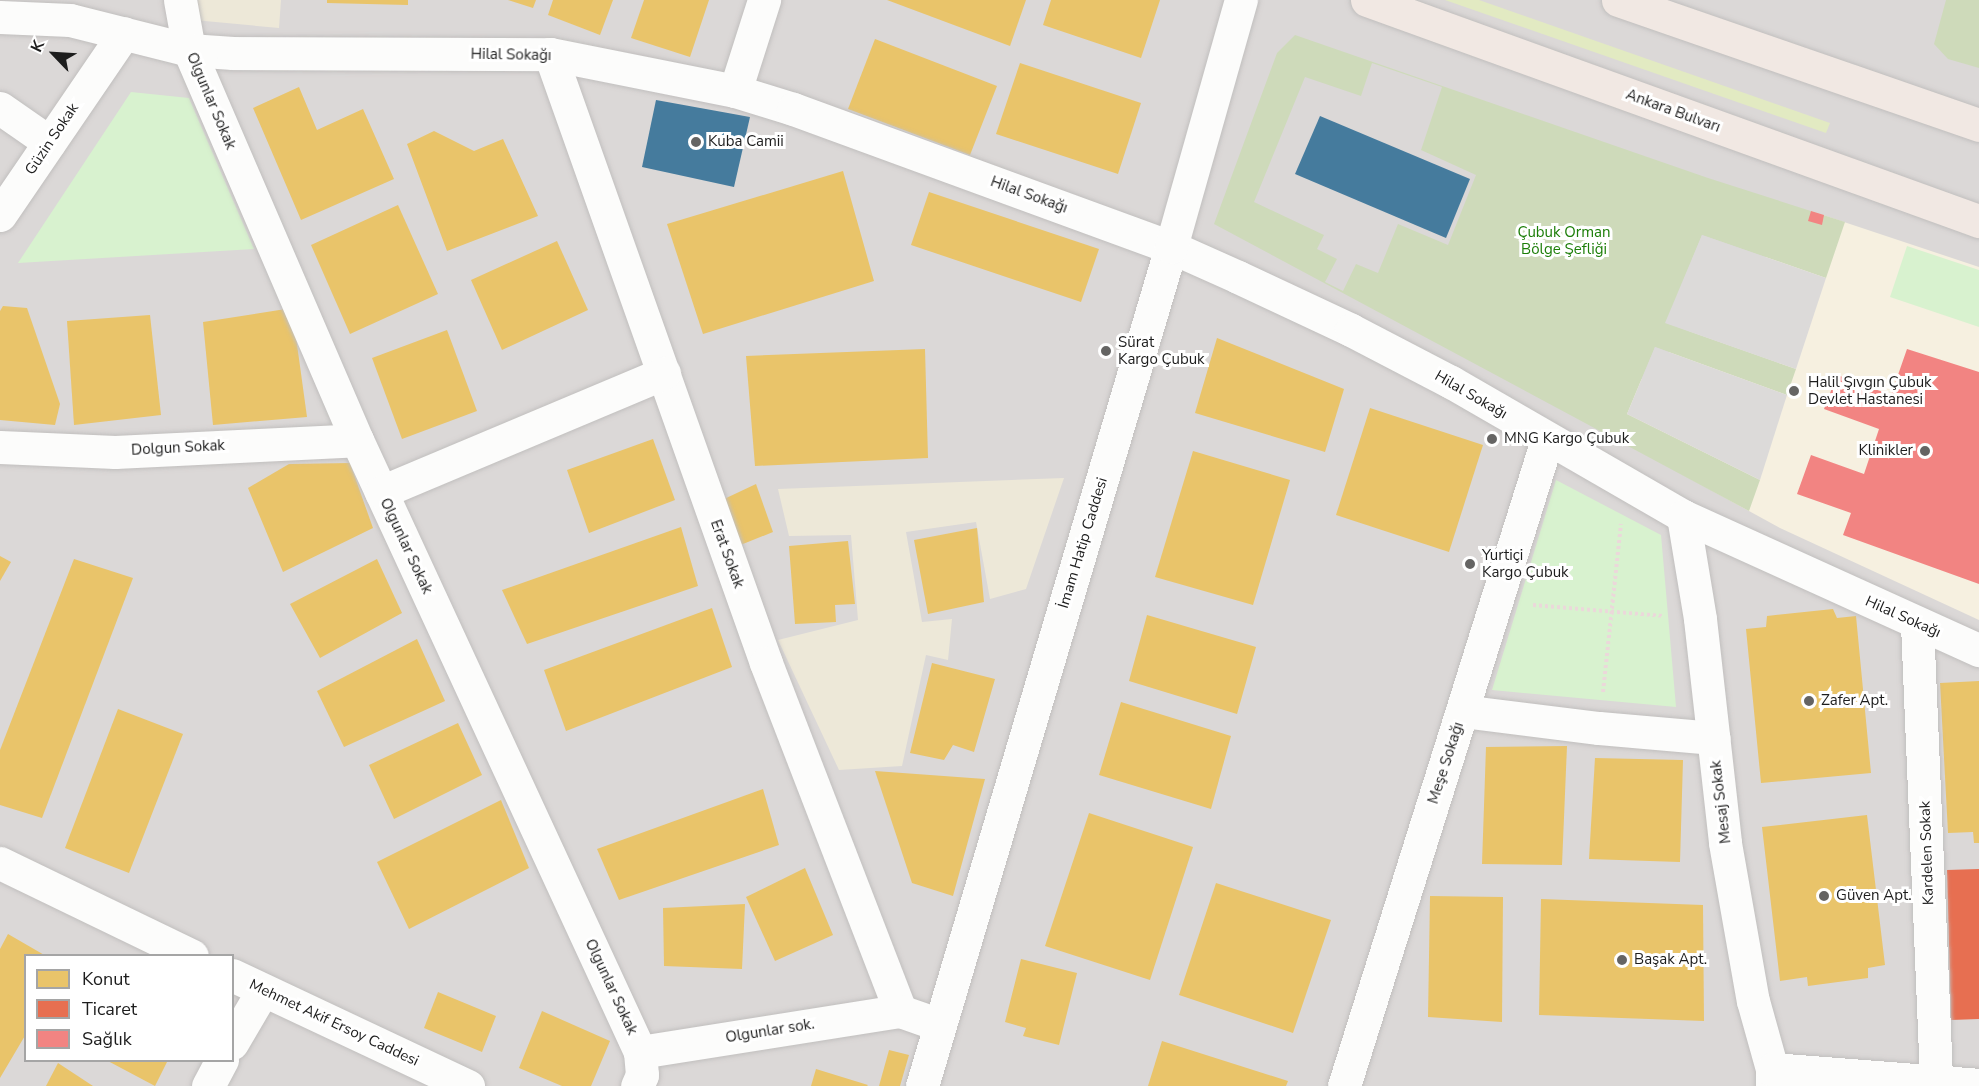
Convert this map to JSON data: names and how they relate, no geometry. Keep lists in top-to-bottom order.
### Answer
{
  "streets": {
    "main road": ["Ankara Bulvarı"],
    "street": [
      "Hilal Sokağı",
      "Olgunlar Sokak",
      "Güzin Sokak",
      "Dolgun Sokak",
      "İmam Hatip Caddesi",
      "Erat Sokak",
      "Meşe Sokağı",
      "Mesaj Sokak",
      "Kardelen Sokak",
      "Mehmet Akif Ersoy Caddesi",
      "Olgunlar sok."
    ]
  },
  "crossings": [
    ["Hilal Sokağı", "Olgunlar Sokak"],
    ["Hilal Sokağı", "Güzin Sokak"],
    ["Hilal Sokağı", "İmam Hatip Caddesi"],
    ["Hilal Sokağı", "Erat Sokak"],
    ["Hilal Sokağı", "Meşe Sokağı"],
    ["Hilal Sokağı", "Mesaj Sokak"],
    ["Hilal Sokağı", "Kardelen Sokak"],
    ["Olgunlar Sokak", "Dolgun Sokak"],
    ["Olgunlar Sokak", "Olgunlar sok."],
    ["Erat Sokak", "Olgunlar sok."]
  ],
  "parks": ["Çubuk Orman Bölge Şefliği"],
  "places": [
    "Kuba Camii",
    "Sürat Kargo Çubuk",
    "Halil Şıvgın Çubuk Devlet Hastanesi",
    "MNG Kargo Çubuk",
    "Klinikler",
    "Yurtiçi Kargo Çubuk",
    "Zafer Apt.",
    "Güven Apt.",
    "Başak Apt."
  ],
  "legend": ["Konut", "Ticaret", "Sağlık"],
  "north": "top left"
}
